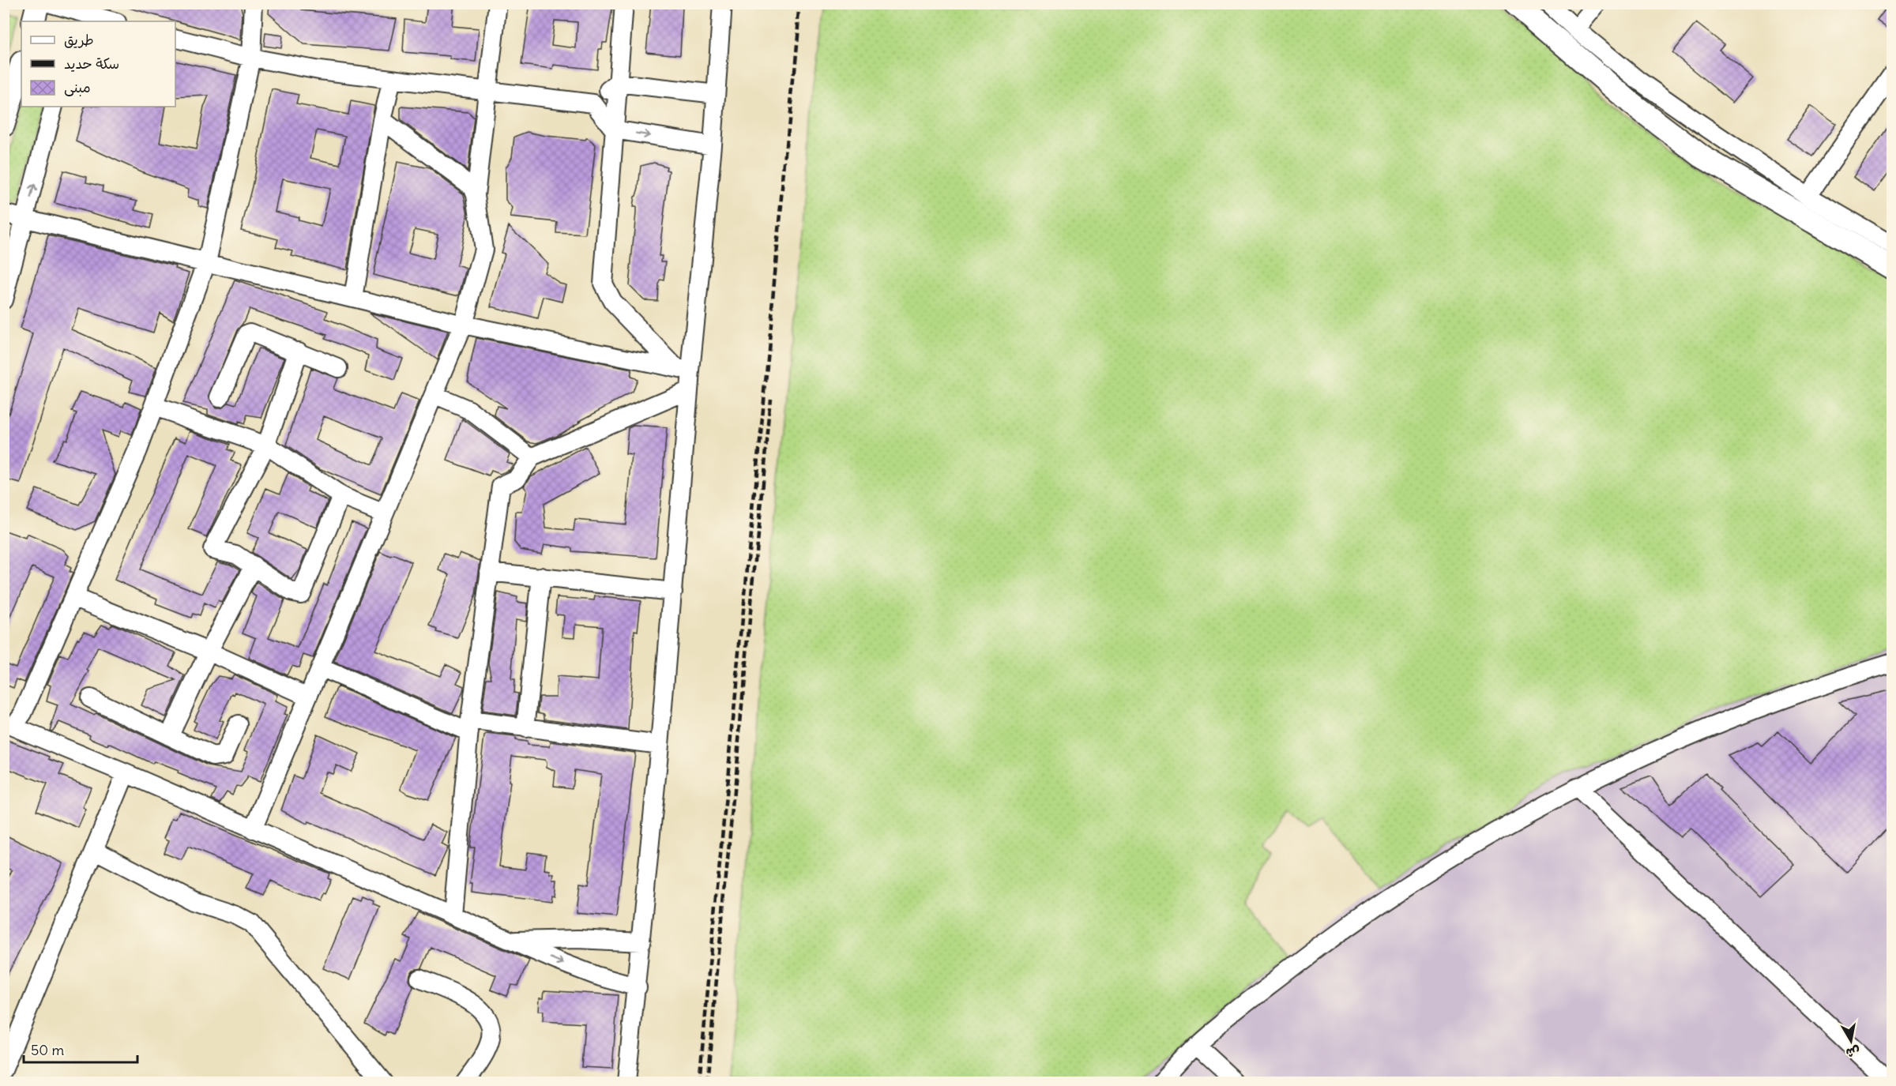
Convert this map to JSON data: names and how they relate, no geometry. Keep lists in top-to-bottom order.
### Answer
{
  "legend": ["طريق", "سكة حديد", "مبنى"],
  "scale_bar": "50 m",
  "north": "bottom"
}
